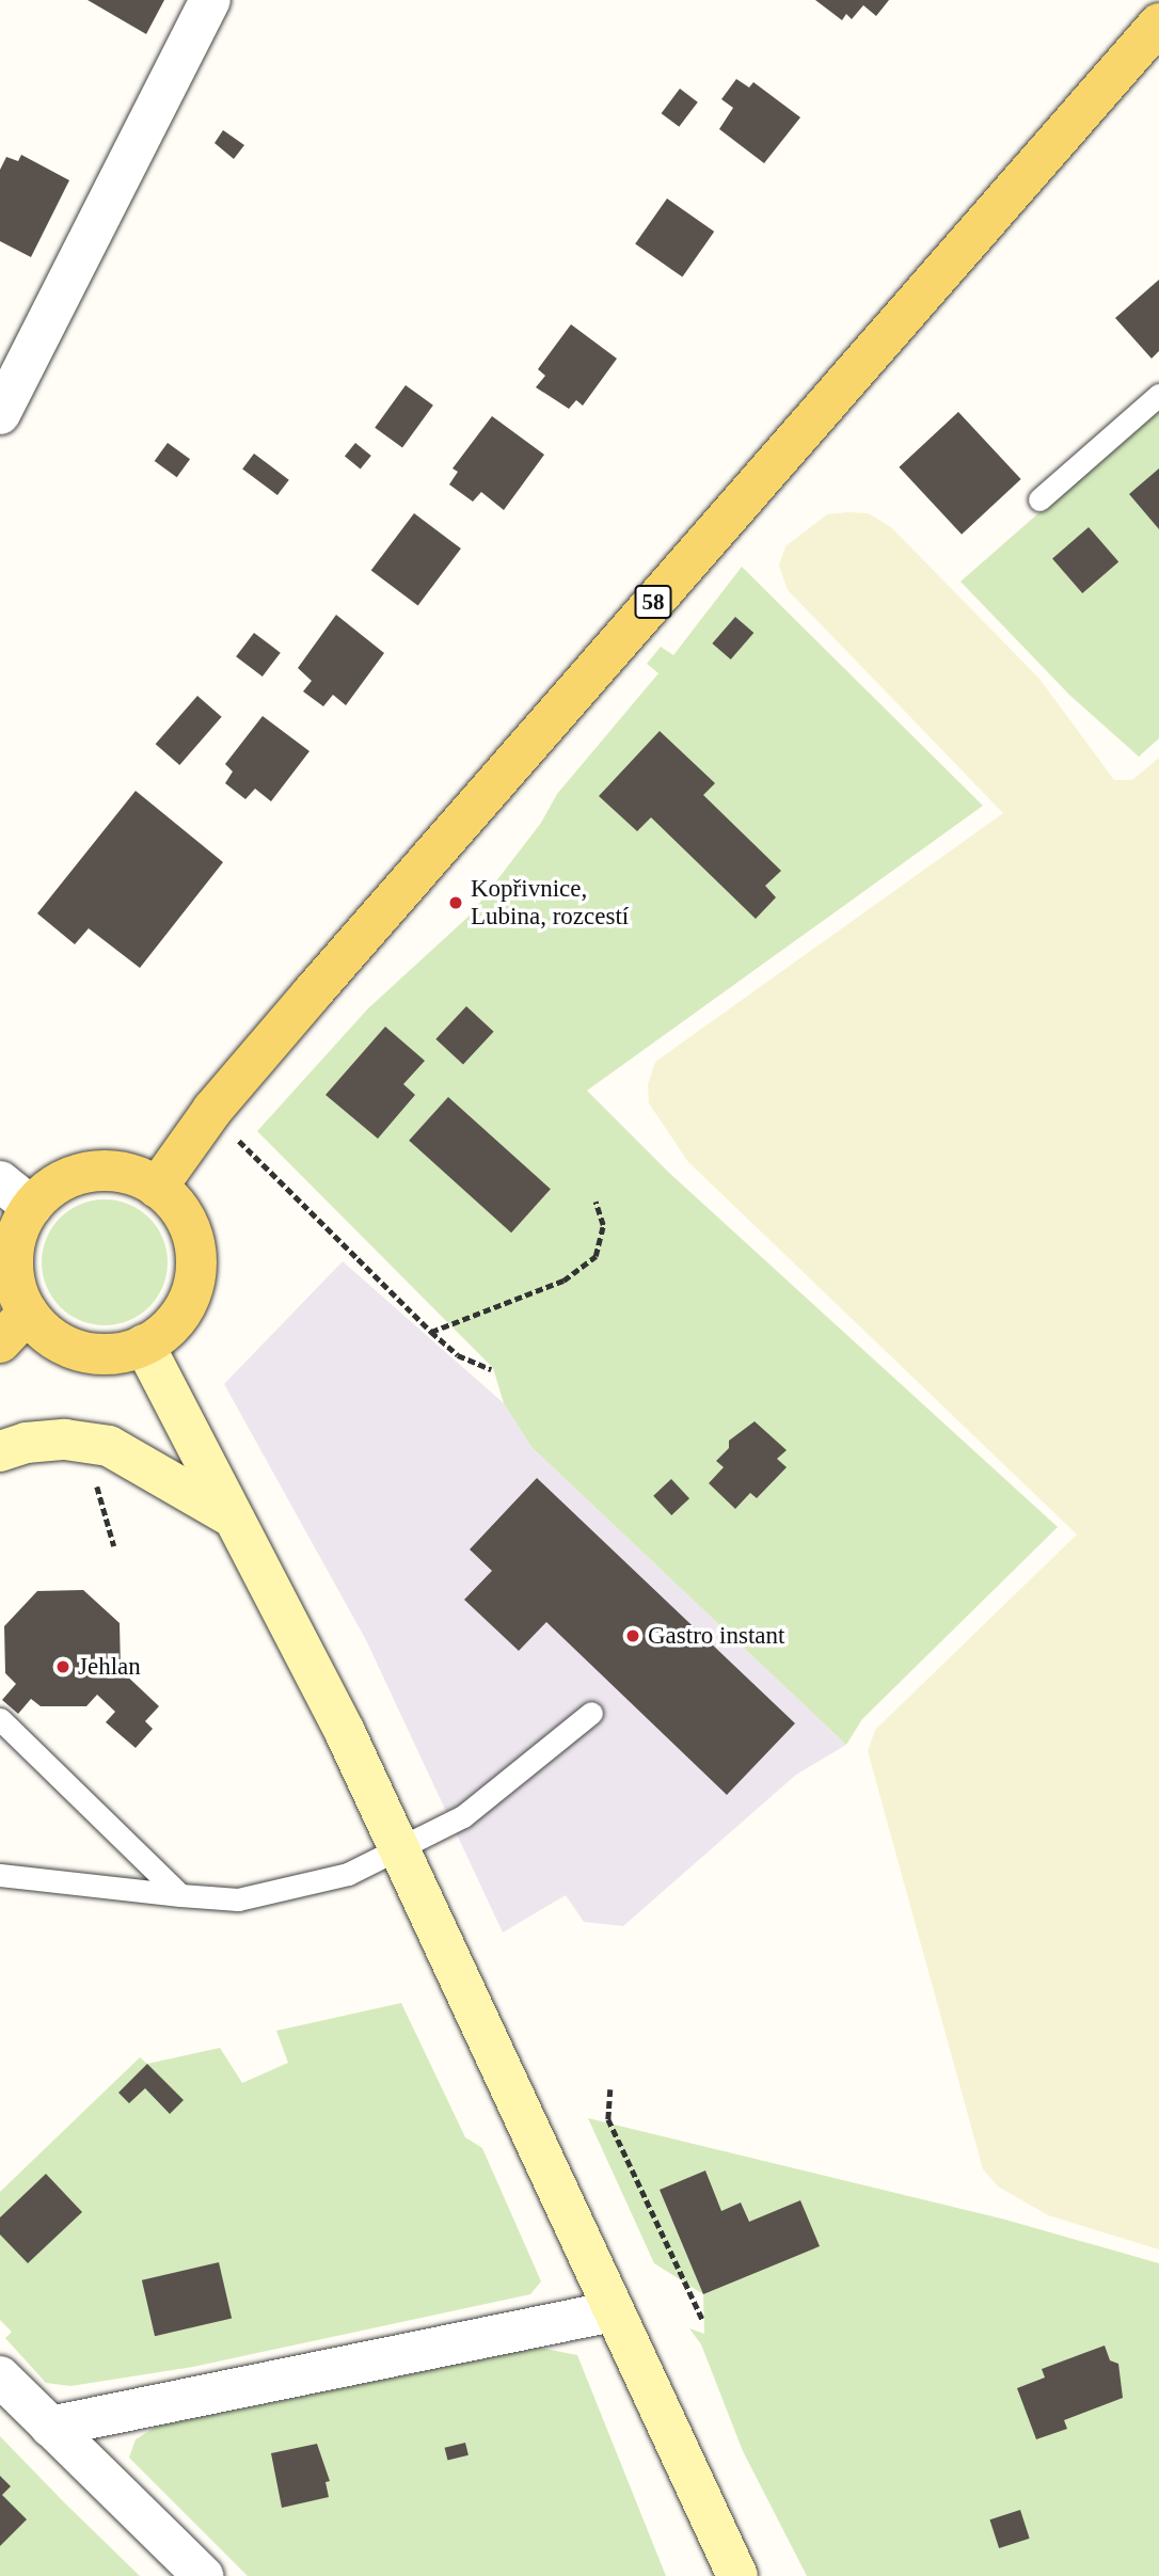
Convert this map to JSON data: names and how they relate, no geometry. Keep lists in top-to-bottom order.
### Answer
{
  "streets": {
    "main road": ["58"]
  },
  "places": ["Kopřivnice, Lubina, rozcestí", "Gastro instant", "Jehlan"]
}
